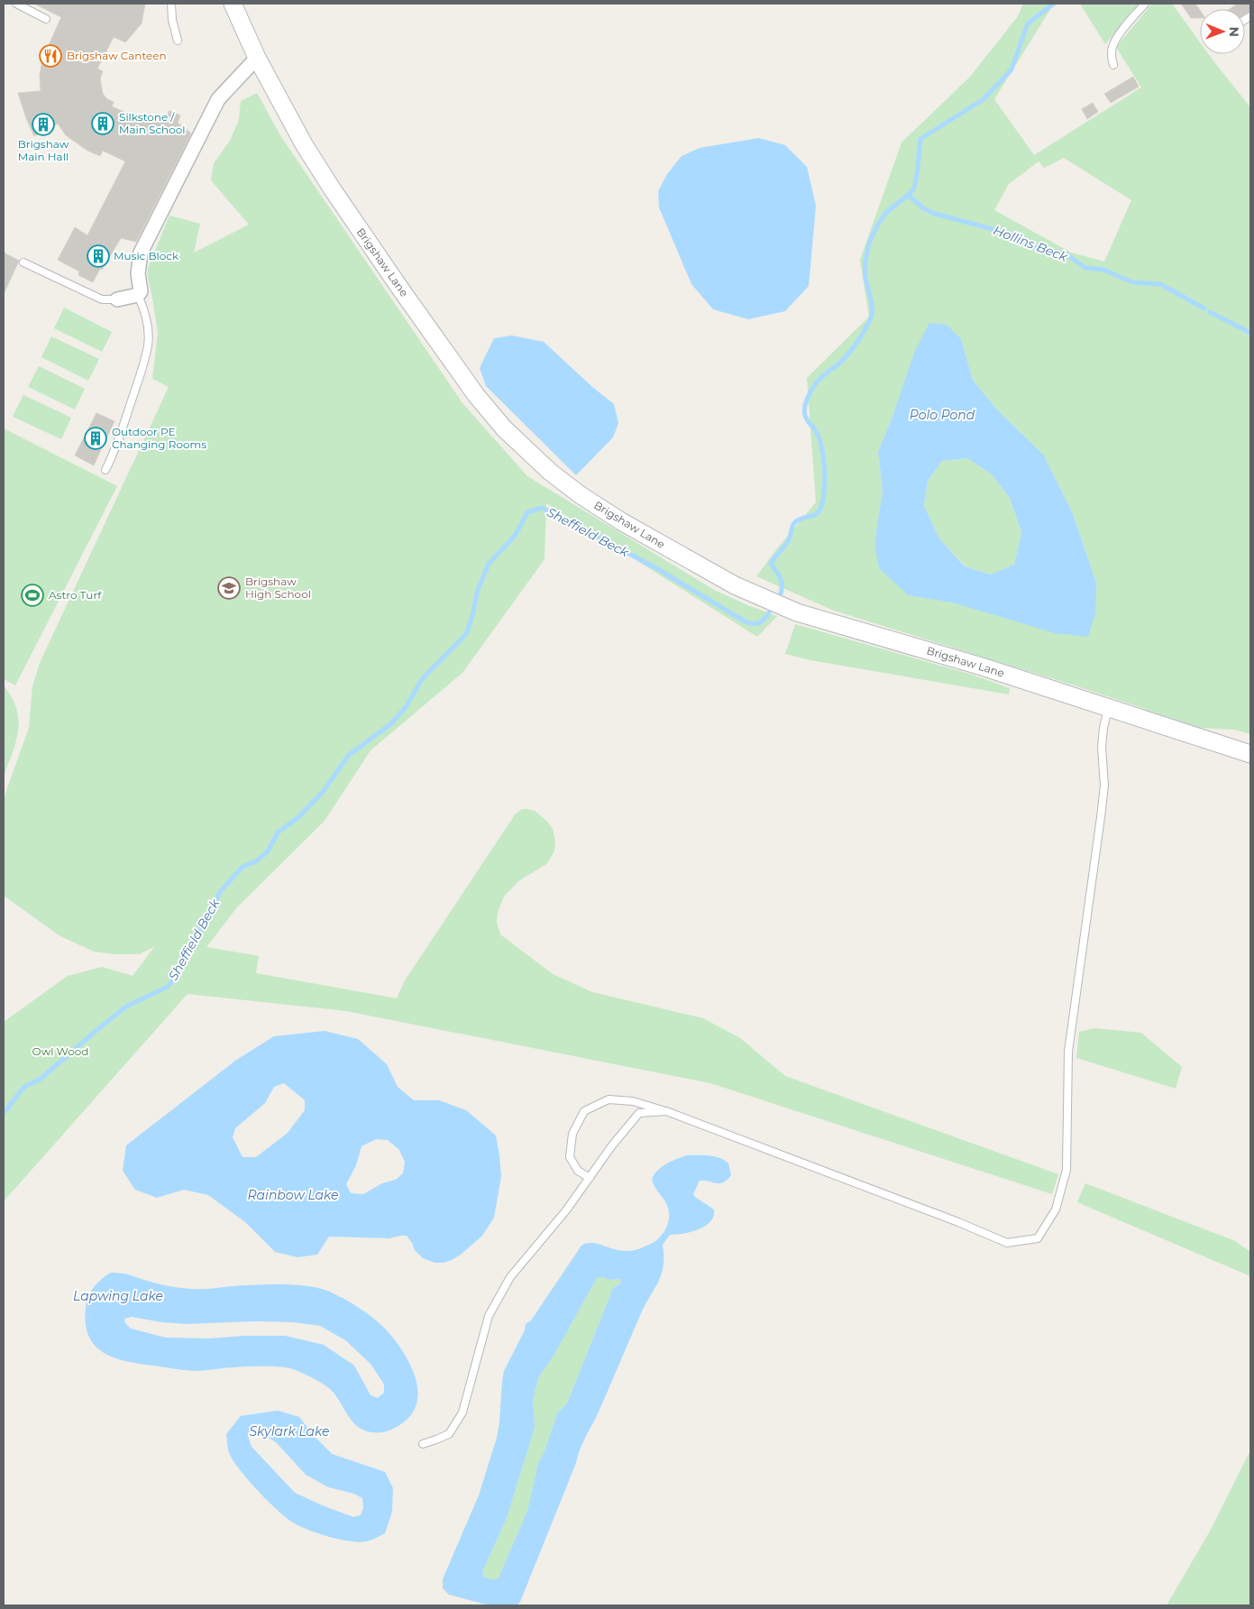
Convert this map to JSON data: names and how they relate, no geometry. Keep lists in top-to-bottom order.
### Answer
{
  "streets": {
    "street": ["Brigshaw Lane"]
  },
  "water": [
    "Hollins Beck",
    "Polo Pond",
    "Sheffield Beck",
    "Rainbow Lake",
    "Lapwing Lake",
    "Skylark Lake"
  ],
  "parks": ["Owl Wood"],
  "places": {
    "restaurant": ["Brigshaw Canteen"],
    "building": [
      "Silkstone / Main School",
      "Brigshaw Main Hall",
      "Music Block",
      "Outdoor PE Changing Rooms"
    ],
    "school or university": ["Brigshaw High School"],
    "sports": ["Astro Turf"]
  },
  "north": "right"
}
